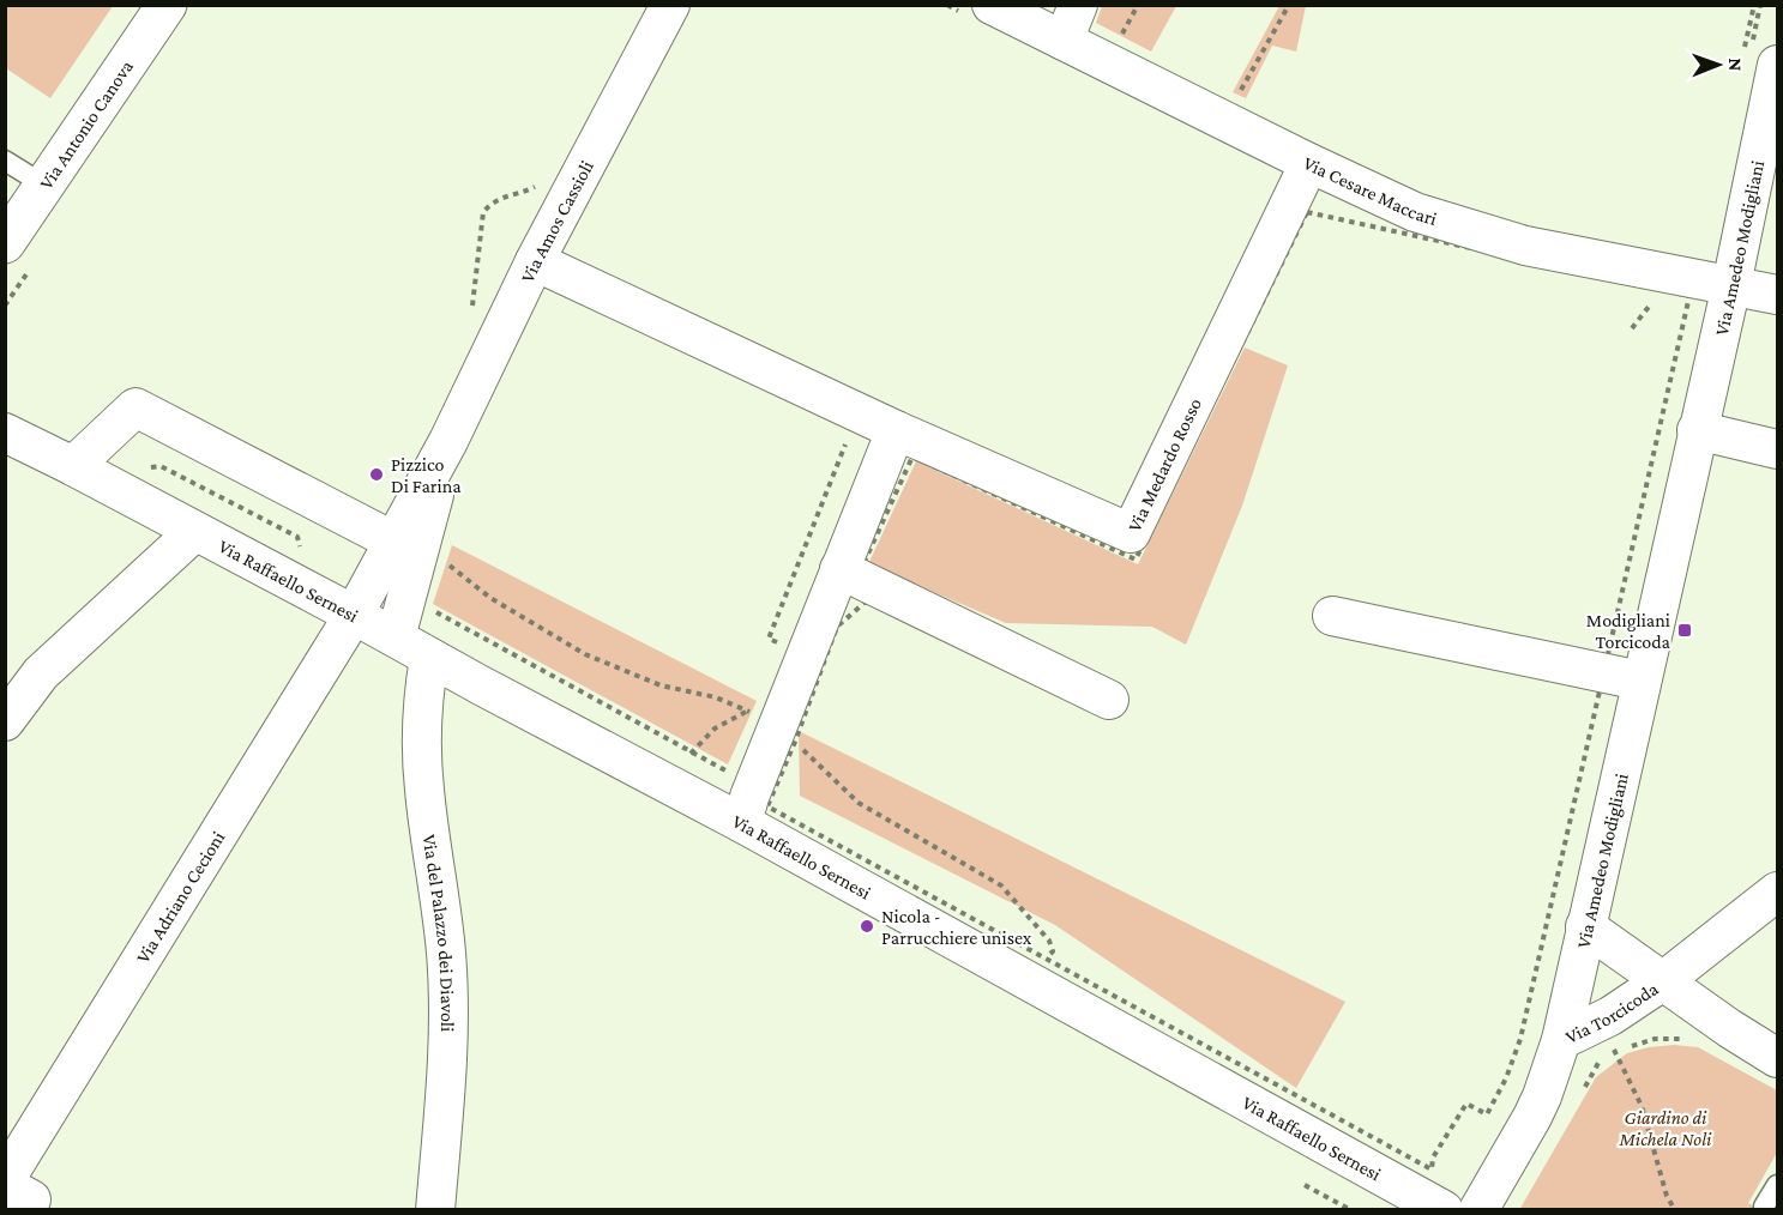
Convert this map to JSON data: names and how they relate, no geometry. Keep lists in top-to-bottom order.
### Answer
{
  "streets": {
    "street": [
      "Via Antonio Canova",
      "Via Cesare Maccari",
      "Via Amos Cassioli",
      "Via Amedeo Modigliani",
      "Via Medardo Rosso",
      "Via Raffaello Sernesi",
      "Via Adriano Cecioni",
      "Via del Palazzo dei Diavoli",
      "Via Torcicoda"
    ]
  },
  "crossings": [
    ["Via Cesare Maccari", "Via Amedeo Modigliani"],
    ["Via Cesare Maccari", "Via Medardo Rosso"],
    ["Via Amos Cassioli", "Via Medardo Rosso"],
    ["Via Amos Cassioli", "Via Raffaello Sernesi"],
    ["Via Amos Cassioli", "Via Adriano Cecioni"],
    ["Via Amedeo Modigliani", "Via Torcicoda"],
    ["Via Raffaello Sernesi", "Via Adriano Cecioni"],
    ["Via Raffaello Sernesi", "Via del Palazzo dei Diavoli"]
  ],
  "parks": ["Giardino di Michela Noli"],
  "places": {
    "other": ["Pizzico Di Farina", "Nicola - Parrucchiere unisex"],
    "transit": ["Modigliani Torcicoda"]
  },
  "north": "right"
}
